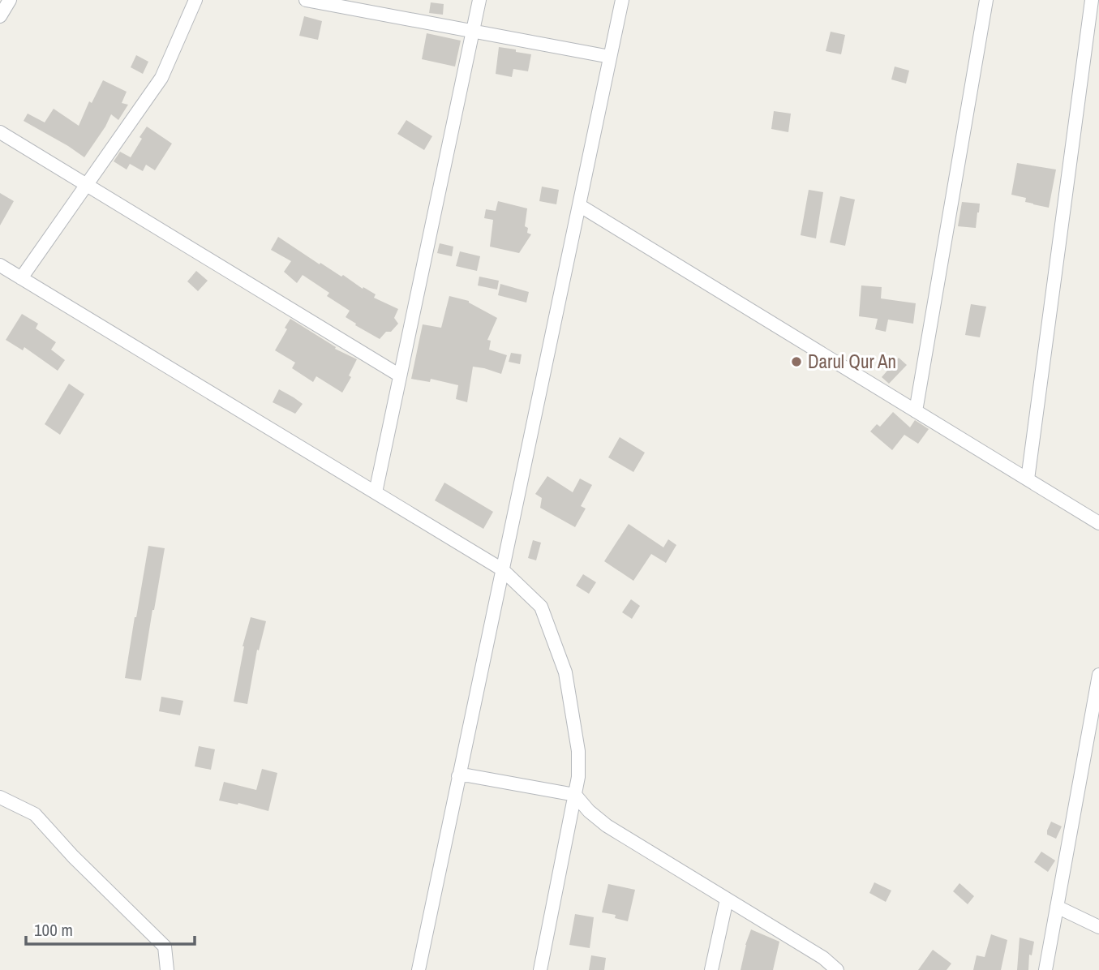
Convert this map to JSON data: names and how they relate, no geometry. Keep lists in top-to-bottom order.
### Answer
{
  "places": ["Darul Qur An"],
  "scale_bar": "100 m"
}
